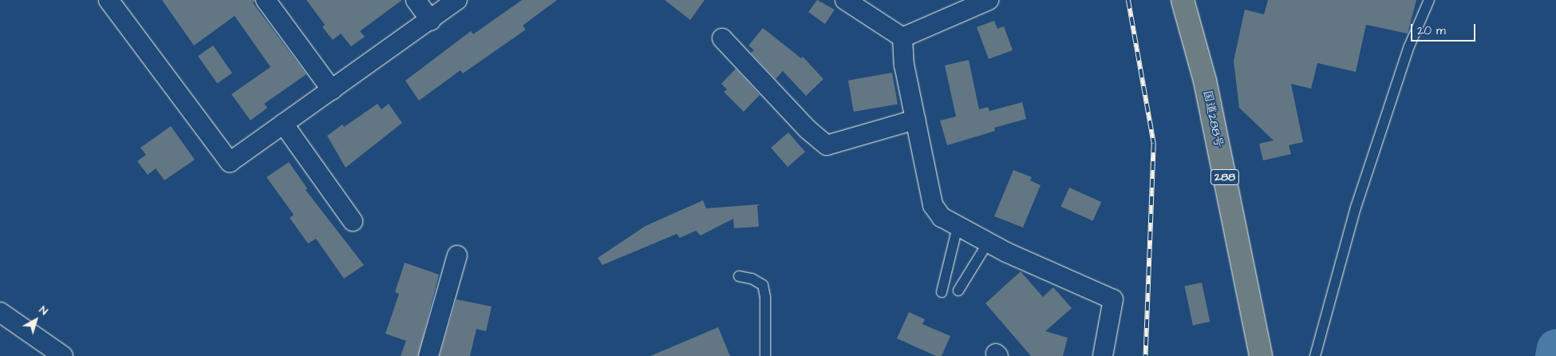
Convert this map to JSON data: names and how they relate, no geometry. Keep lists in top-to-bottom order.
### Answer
{
  "streets": {
    "highway": ["国道288号", "288"]
  },
  "scale_bar": "20 m",
  "north": "top right"
}
